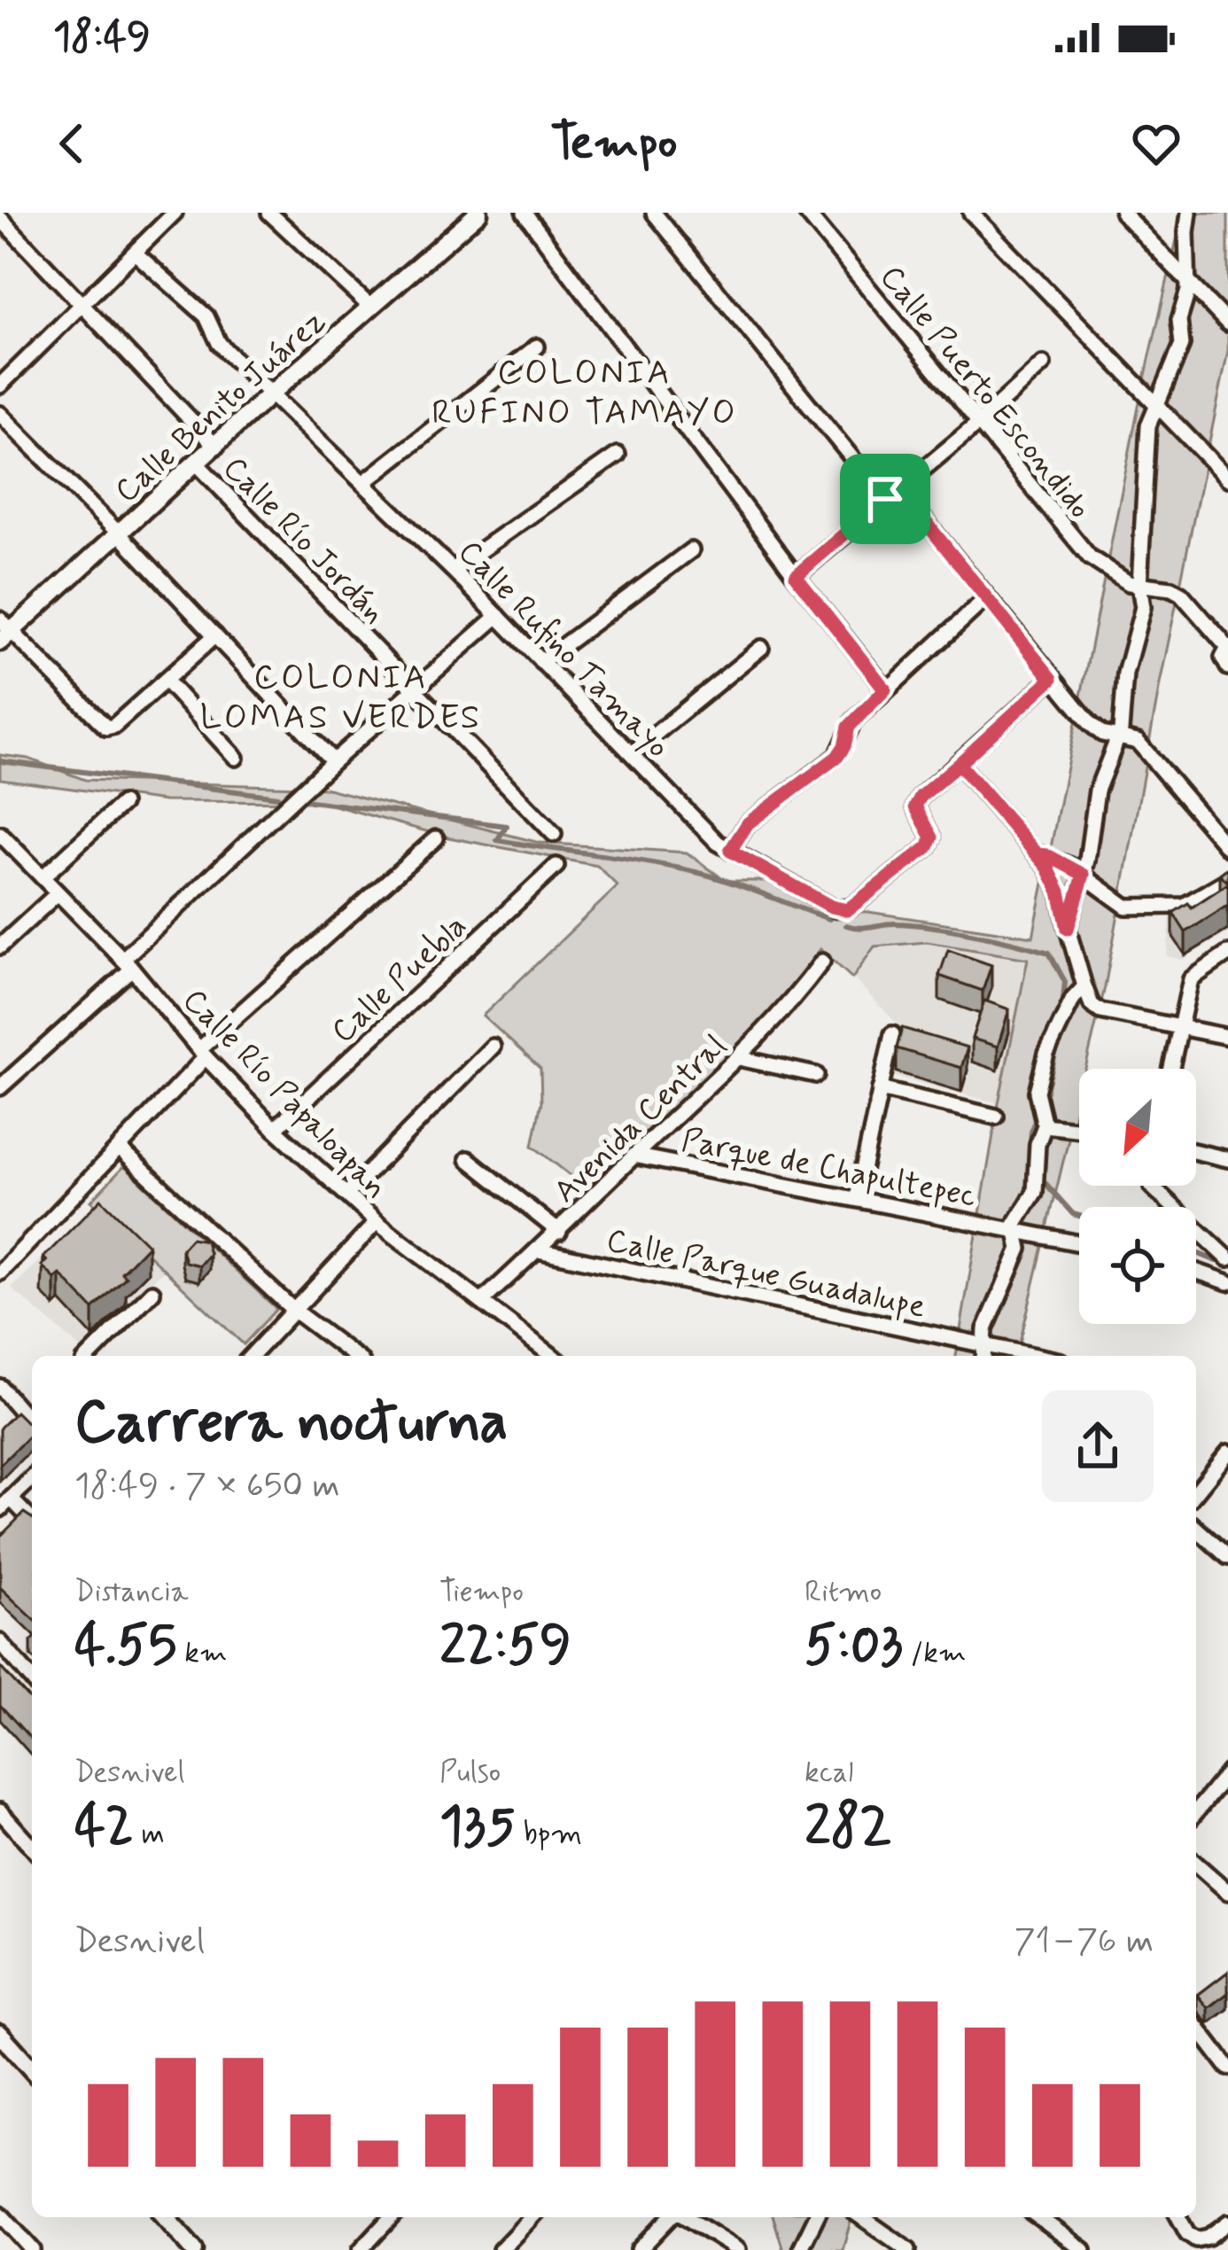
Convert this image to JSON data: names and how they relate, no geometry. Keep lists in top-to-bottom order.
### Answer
{
  "streets": {
    "street": [
      "Calle Puerto Escondido",
      "Calle Benito Juárez",
      "Calle Río Jordán",
      "Calle Rufino Tamayo",
      "Calle Puebla",
      "Calle Río Papaloapan",
      "Avenida Central",
      "Parque de Chapultepec",
      "Calle Parque Guadalupe"
    ]
  },
  "crossings": [
    ["Calle Benito Juárez", "Calle Río Jordán"],
    ["Calle Benito Juárez", "Calle Rufino Tamayo"],
    ["Calle Puebla", "Calle Río Papaloapan"],
    ["Calle Río Papaloapan", "Avenida Central"],
    ["Avenida Central", "Parque de Chapultepec"],
    ["Avenida Central", "Calle Parque Guadalupe"]
  ],
  "districts": ["COLONIA RUFINO TAMAYO", "COLONIA LOMAS VERDES"],
  "north": "bottom left",
  "page": {
    "status": "18:49",
    "header": "Tempo",
    "heading": ["Carrera nocturna", "18:49 · 7 × 650 m"],
    "stats": [
      ["Distancia", "4.55 km"],
      ["Tiempo", "22:59"],
      ["Ritmo", "5:03 /km"],
      ["Desnivel", "42 m"],
      ["Pulso", "135 bpm"],
      ["kcal", "282"]
    ],
    "chart": ["Desnivel", "71–76 m"]
  }
}
